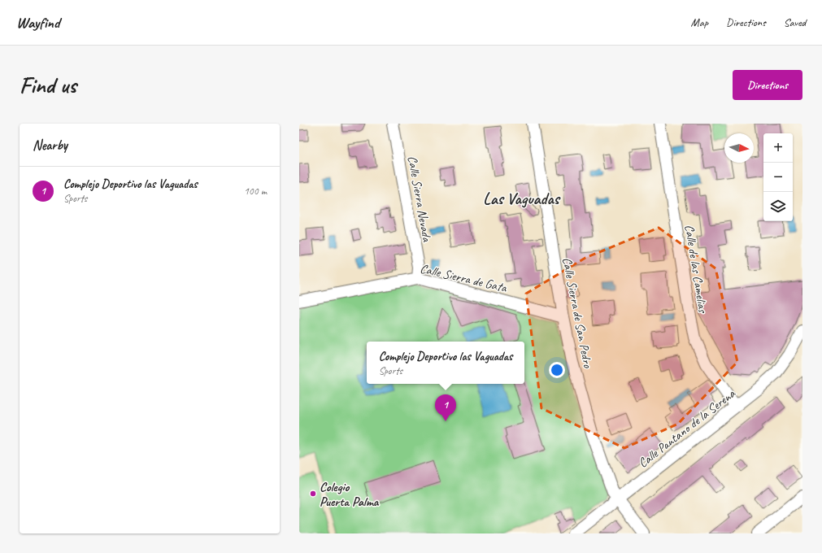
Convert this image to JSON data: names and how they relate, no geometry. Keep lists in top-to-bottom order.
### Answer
{
  "streets": {
    "street": [
      "Calle Sierra Nevada",
      "Calle de las Camelias",
      "Calle Sierra de Gata",
      "Calle Sierra de San Pedro",
      "Calle Pantano de la Serena"
    ]
  },
  "crossings": [
    ["Calle Sierra Nevada", "Calle Sierra de Gata"],
    ["Calle de las Camelias", "Calle Pantano de la Serena"],
    ["Calle Sierra de Gata", "Calle Sierra de San Pedro"],
    ["Calle Sierra de San Pedro", "Calle Pantano de la Serena"]
  ],
  "districts": ["Las Vaguadas"],
  "places": ["Colegio Puerta Palma"],
  "north": "right",
  "page": {
    "header": "Wayfind",
    "nav": ["Map", "Directions", "Saved"],
    "buttons": "Directions",
    "title": "Find us",
    "heading": "Nearby",
    "map_buttons": ["+", "−"],
    "list": [
      {
        "mark": "1",
        "name": "Complejo Deportivo las Vaguadas",
        "note": "Sports",
        "value": "100 m"
      }
    ],
    "popup": ["Complejo Deportivo las Vaguadas", "Sports"],
    "pins": "1"
  }
}
